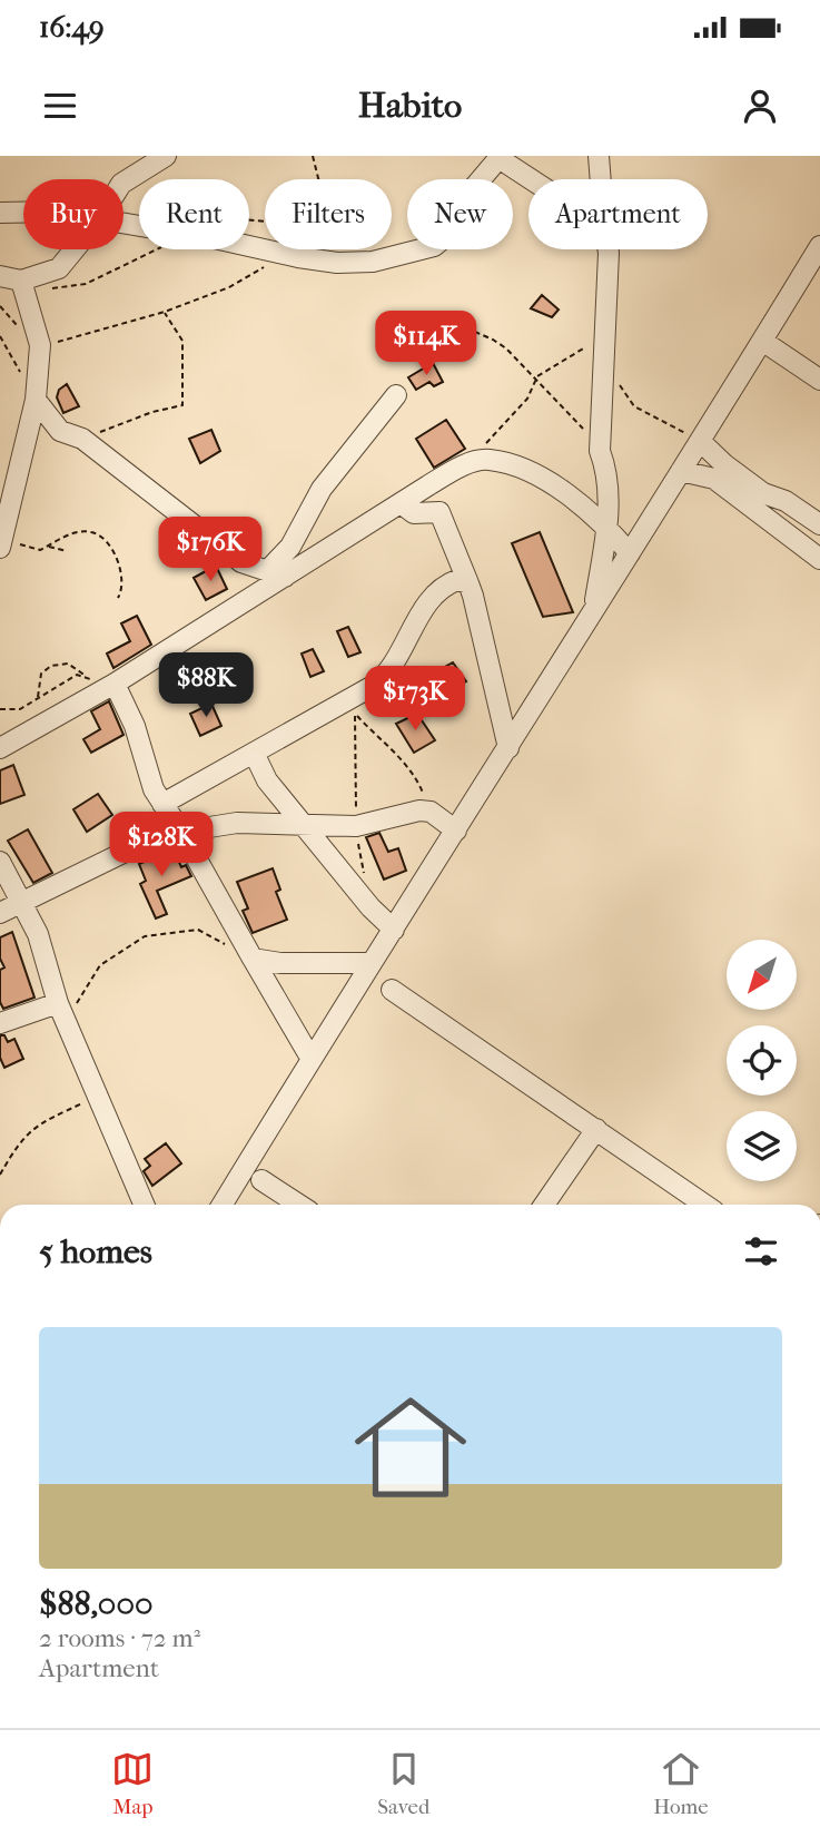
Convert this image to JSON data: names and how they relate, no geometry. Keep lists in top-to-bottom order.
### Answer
{
  "north": "bottom left",
  "page": {
    "status": "16:49",
    "header": "Habito",
    "chip": [
      "Buy",
      "Rent",
      "Filters",
      "New",
      "Apartment"
    ],
    "price": [
      "$114K",
      "$176K",
      "$88K",
      "$173K",
      "$128K"
    ],
    "heading": "5 homes",
    "list": [
      {
        "name": "$88,000",
        "note": "2 rooms · 72 m² · Apartment"
      }
    ],
    "tabs": ["Map", "Saved", "Home"]
  }
}
